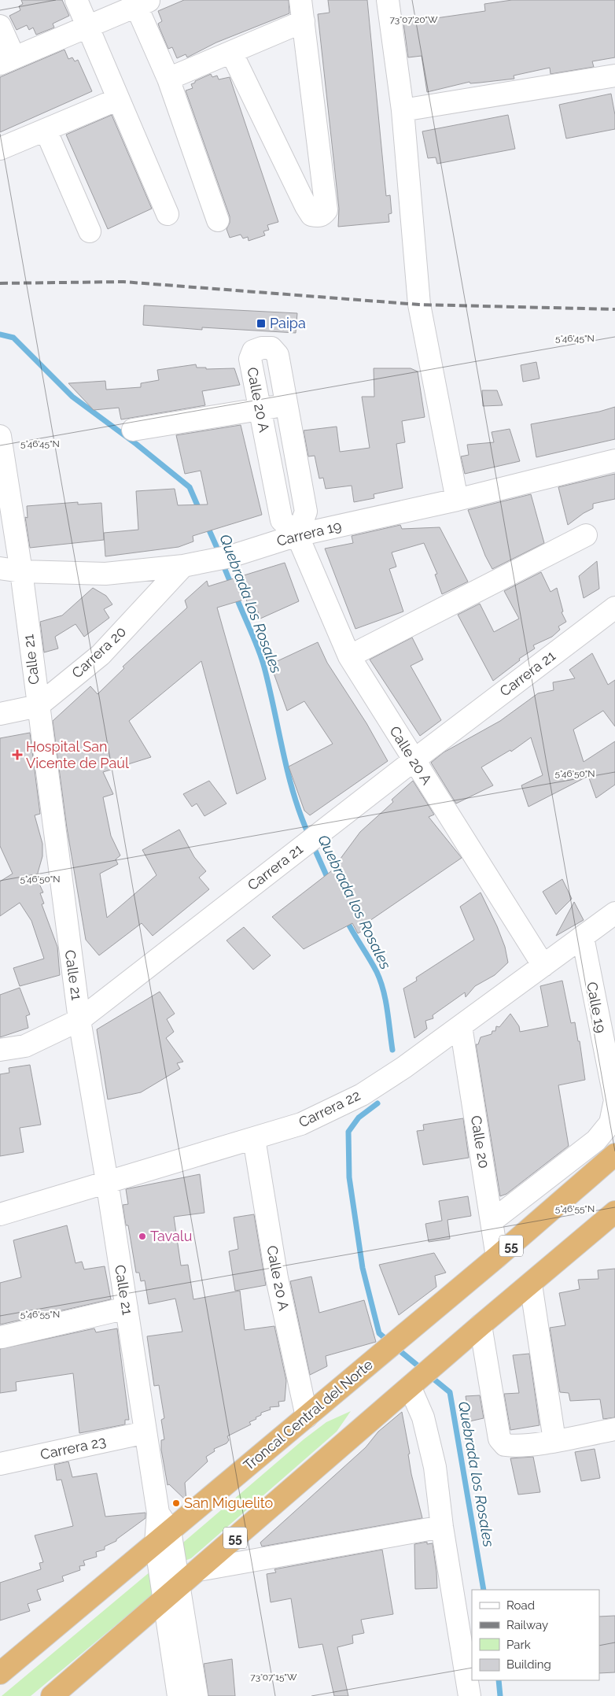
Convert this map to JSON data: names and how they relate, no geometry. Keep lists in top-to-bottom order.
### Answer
{
  "streets": {
    "highway": ["55", "Troncal Central del Norte"],
    "street": [
      "Calle 20 A",
      "Carrera 19",
      "Carrera 20",
      "Calle 21",
      "Carrera 21",
      "Calle 19",
      "Carrera 22",
      "Calle 20",
      "Carrera 23"
    ]
  },
  "crossings": [
    ["Calle 20 A", "Carrera 19"],
    ["Calle 20 A", "Carrera 21"],
    ["Calle 20 A", "Carrera 22"],
    ["Calle 20 A", "Troncal Central del Norte"],
    ["Carrera 19", "Carrera 20"],
    ["Carrera 19", "Calle 21"],
    ["Carrera 20", "Calle 21"],
    ["Calle 21", "Carrera 21"],
    ["Calle 21", "Carrera 22"],
    ["Calle 21", "Troncal Central del Norte"],
    ["Calle 21", "Carrera 23"],
    ["Calle 19", "Carrera 22"],
    ["Calle 19", "Calle 20"],
    ["Carrera 22", "Calle 20"],
    ["Calle 20", "Troncal Central del Norte"]
  ],
  "water": ["Quebrada los Rosales"],
  "places": {
    "transit": ["Paipa"],
    "health": ["Hospital San Vicente de Paúl"],
    "other": ["Tavalu", "San Miguelito"]
  },
  "legend": [
    "Road",
    "Railway",
    "Park",
    "Building"
  ],
  "coordinates": [
    "73°07'20\"W",
    "5°46'45\"N",
    "5°46'50\"N",
    "5°46'55\"N",
    "73°07'15\"W"
  ]
}
